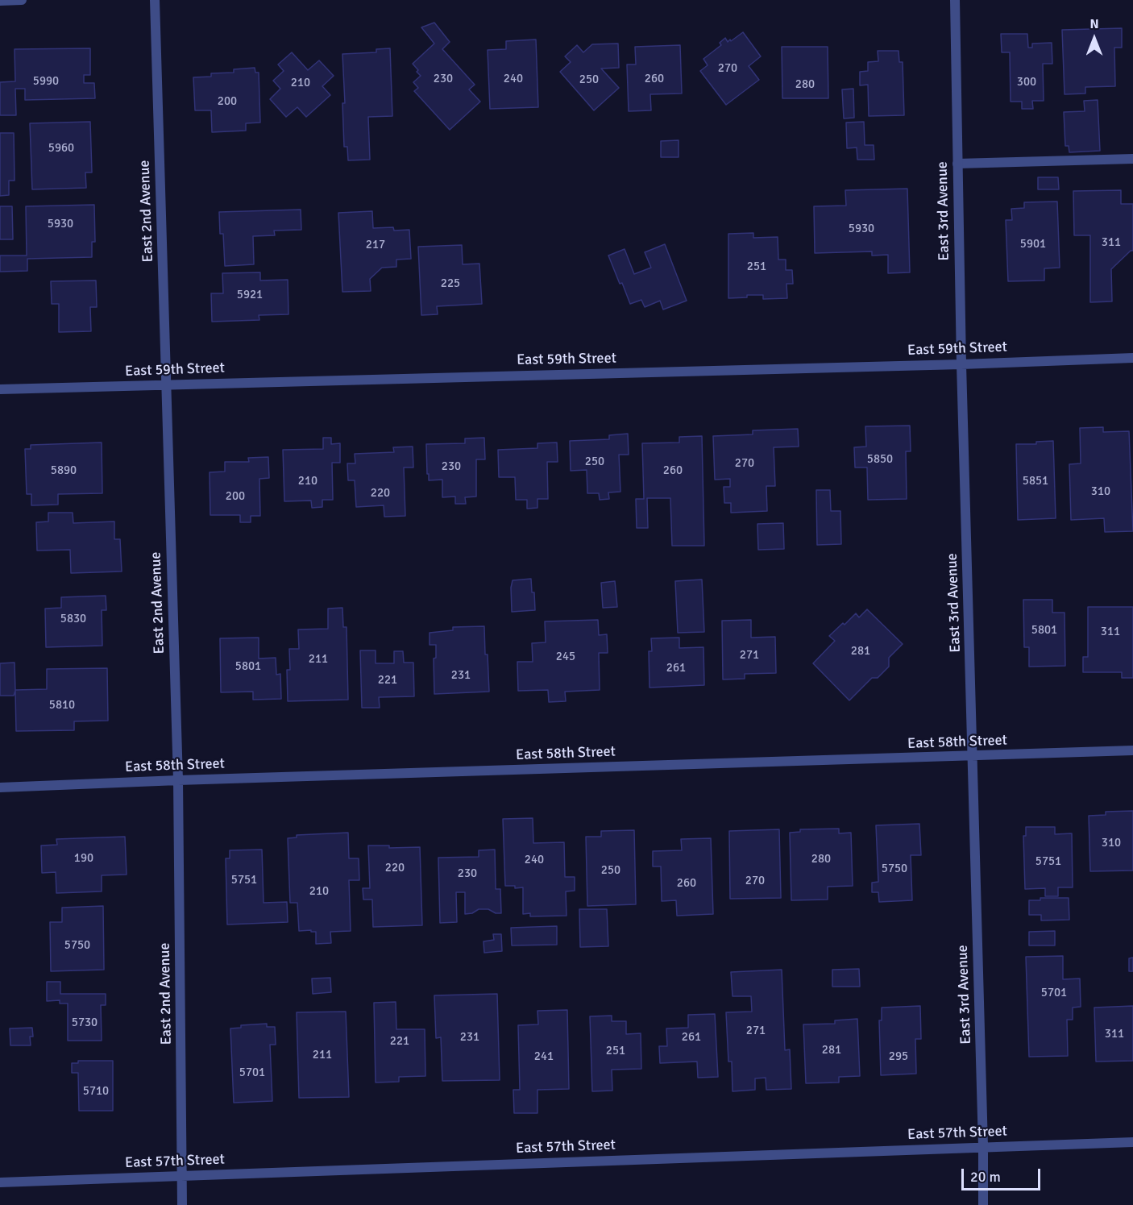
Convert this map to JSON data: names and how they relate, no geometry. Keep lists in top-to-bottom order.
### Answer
{
  "streets": {
    "street": [
      "East 2nd Avenue",
      "East 3rd Avenue",
      "East 59th Street",
      "East 58th Street",
      "East 57th Street"
    ]
  },
  "crossings": [
    ["East 2nd Avenue", "East 59th Street"],
    ["East 2nd Avenue", "East 58th Street"],
    ["East 2nd Avenue", "East 57th Street"],
    ["East 3rd Avenue", "East 59th Street"],
    ["East 3rd Avenue", "East 58th Street"],
    ["East 3rd Avenue", "East 57th Street"]
  ],
  "house_numbers": [
    "270",
    "230",
    "240",
    "260",
    "250",
    "5990",
    "300",
    "210",
    "280",
    "200",
    "5960",
    "5930",
    "5930",
    "311",
    "5901",
    "217",
    "251",
    "225",
    "5921",
    "5850",
    "250",
    "270",
    "230",
    "5890",
    "260",
    "210",
    "5851",
    "310",
    "220",
    "200",
    "5830",
    "5801",
    "311",
    "281",
    "271",
    "245",
    "211",
    "5801",
    "261",
    "231",
    "221",
    "5810",
    "310",
    "190",
    "280",
    "240",
    "5751",
    "220",
    "5750",
    "250",
    "230",
    "5751",
    "270",
    "260",
    "210",
    "5750",
    "5701",
    "5730",
    "271",
    "311",
    "231",
    "261",
    "221",
    "281",
    "251",
    "211",
    "241",
    "295",
    "5701",
    "5710"
  ],
  "scale_bar": "20 m",
  "north": "top"
}
